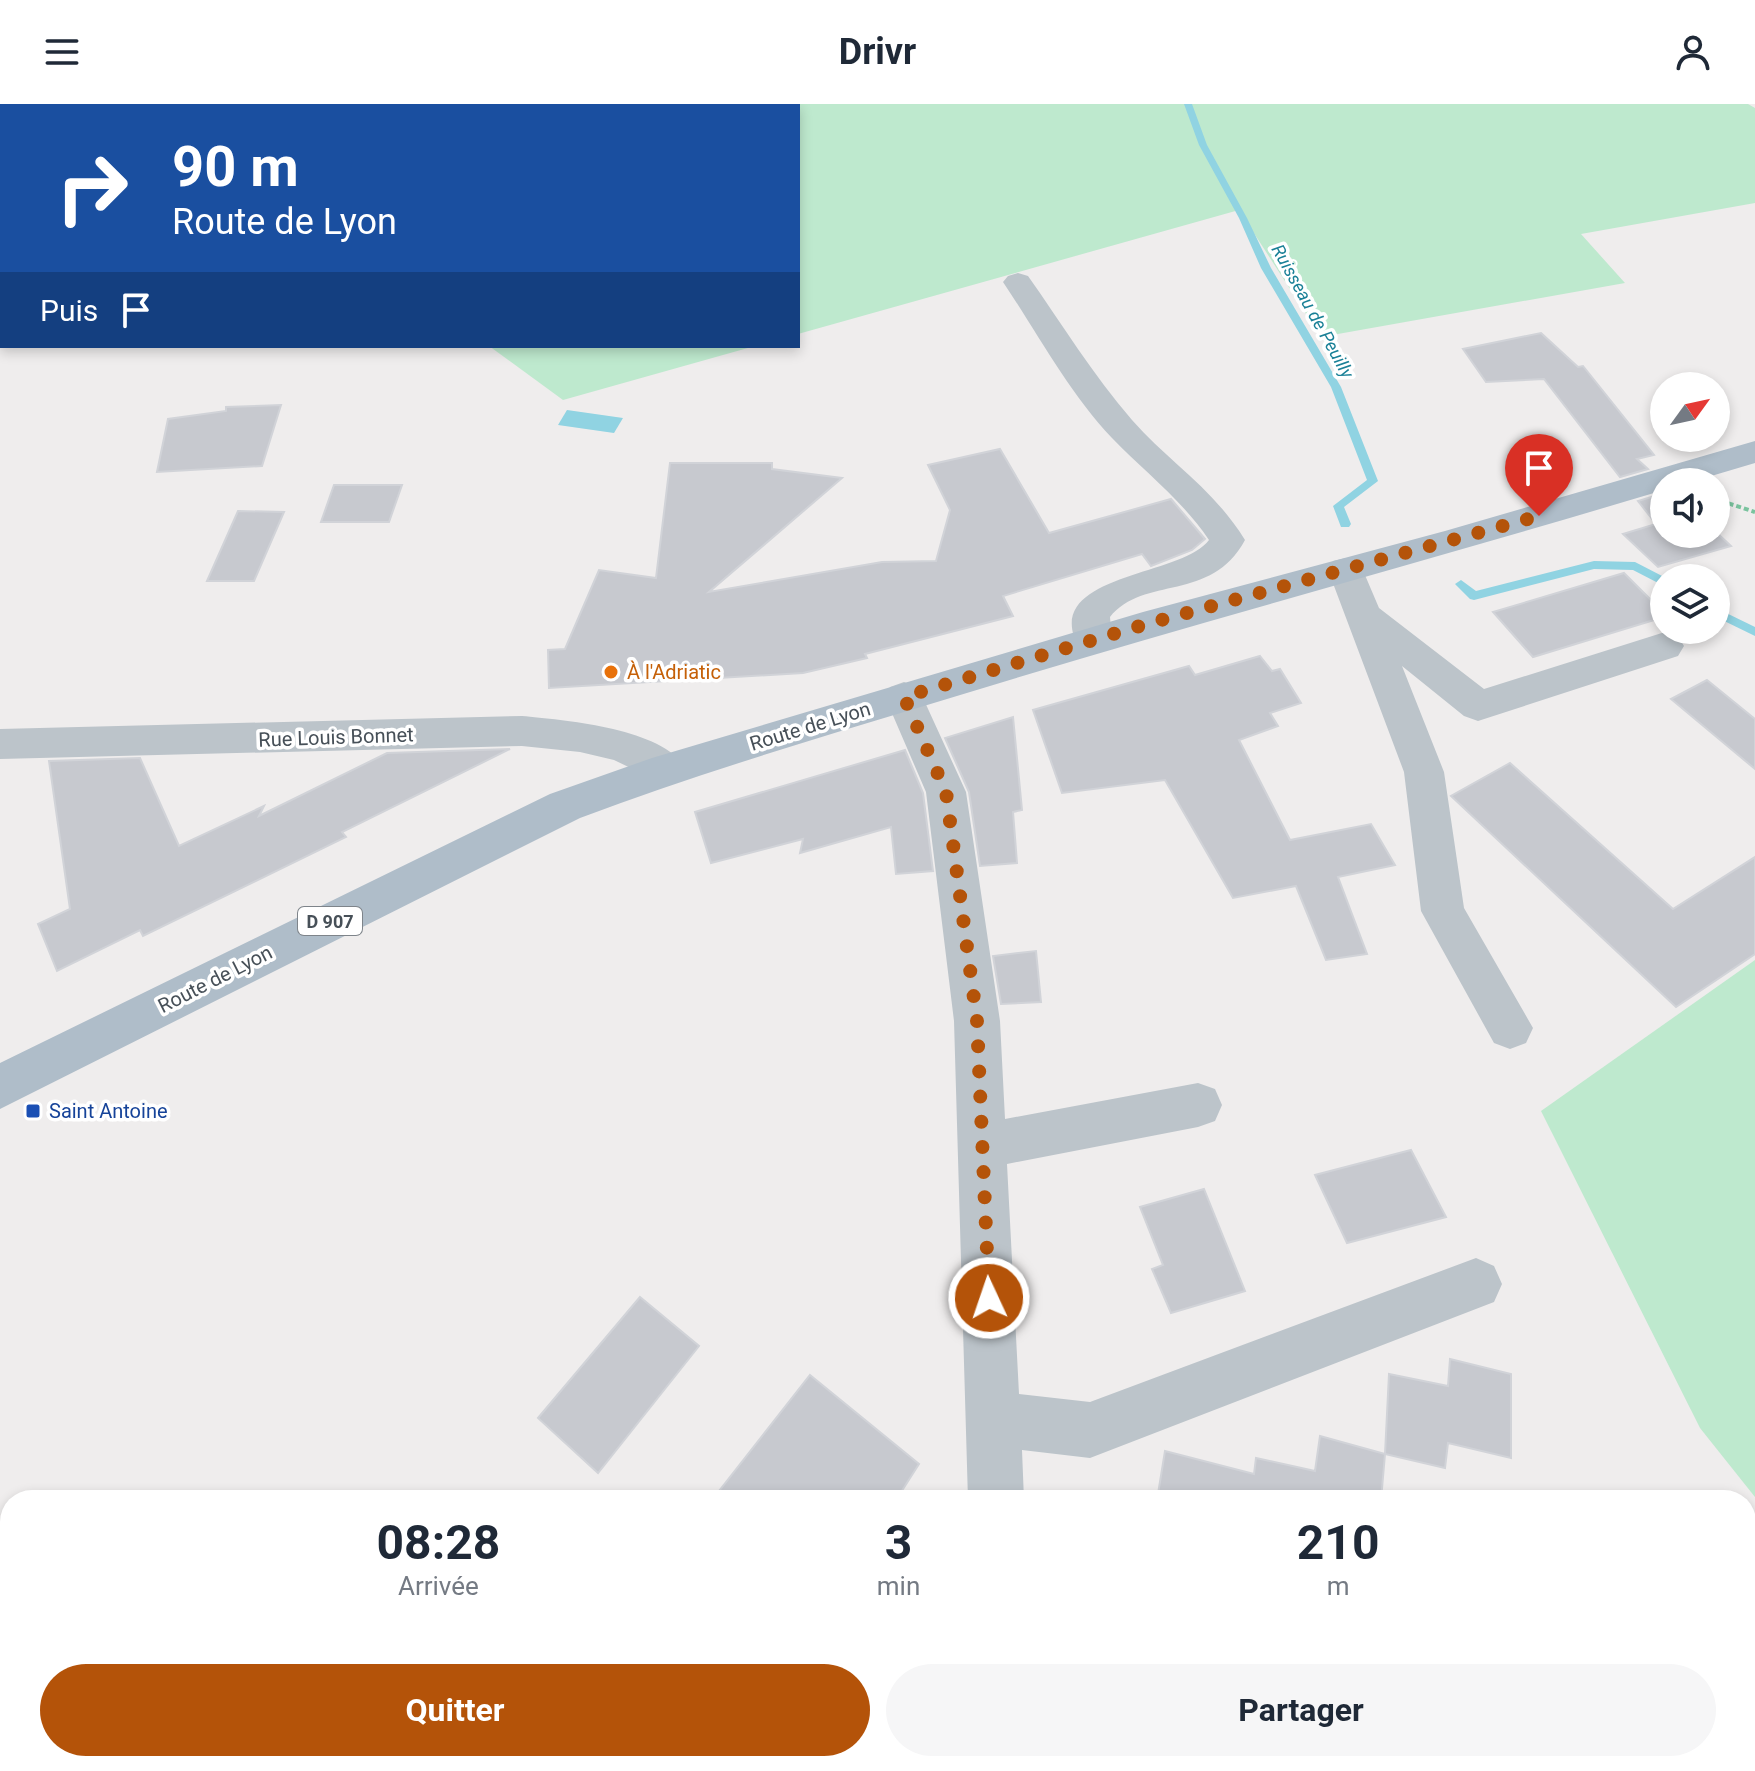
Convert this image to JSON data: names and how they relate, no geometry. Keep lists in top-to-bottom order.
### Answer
{
  "streets": {
    "main road": ["Route de Lyon", "D 907"],
    "street": ["Rue Louis Bonnet"]
  },
  "crossings": [
    ["Route de Lyon", "Rue Louis Bonnet"]
  ],
  "water": ["Ruisseau de Peuilly"],
  "places": {
    "other": ["À l'Adriatic"],
    "transit": ["Saint Antoine"]
  },
  "north": "top right",
  "page": {
    "header": "Drivr",
    "turn": ["90 m", "Route de Lyon"],
    "then": "Puis",
    "eta": [
      "08:28",
      "Arrivée",
      "3",
      "min",
      "210",
      "m"
    ],
    "buttons": ["Quitter", "Partager"]
  }
}
